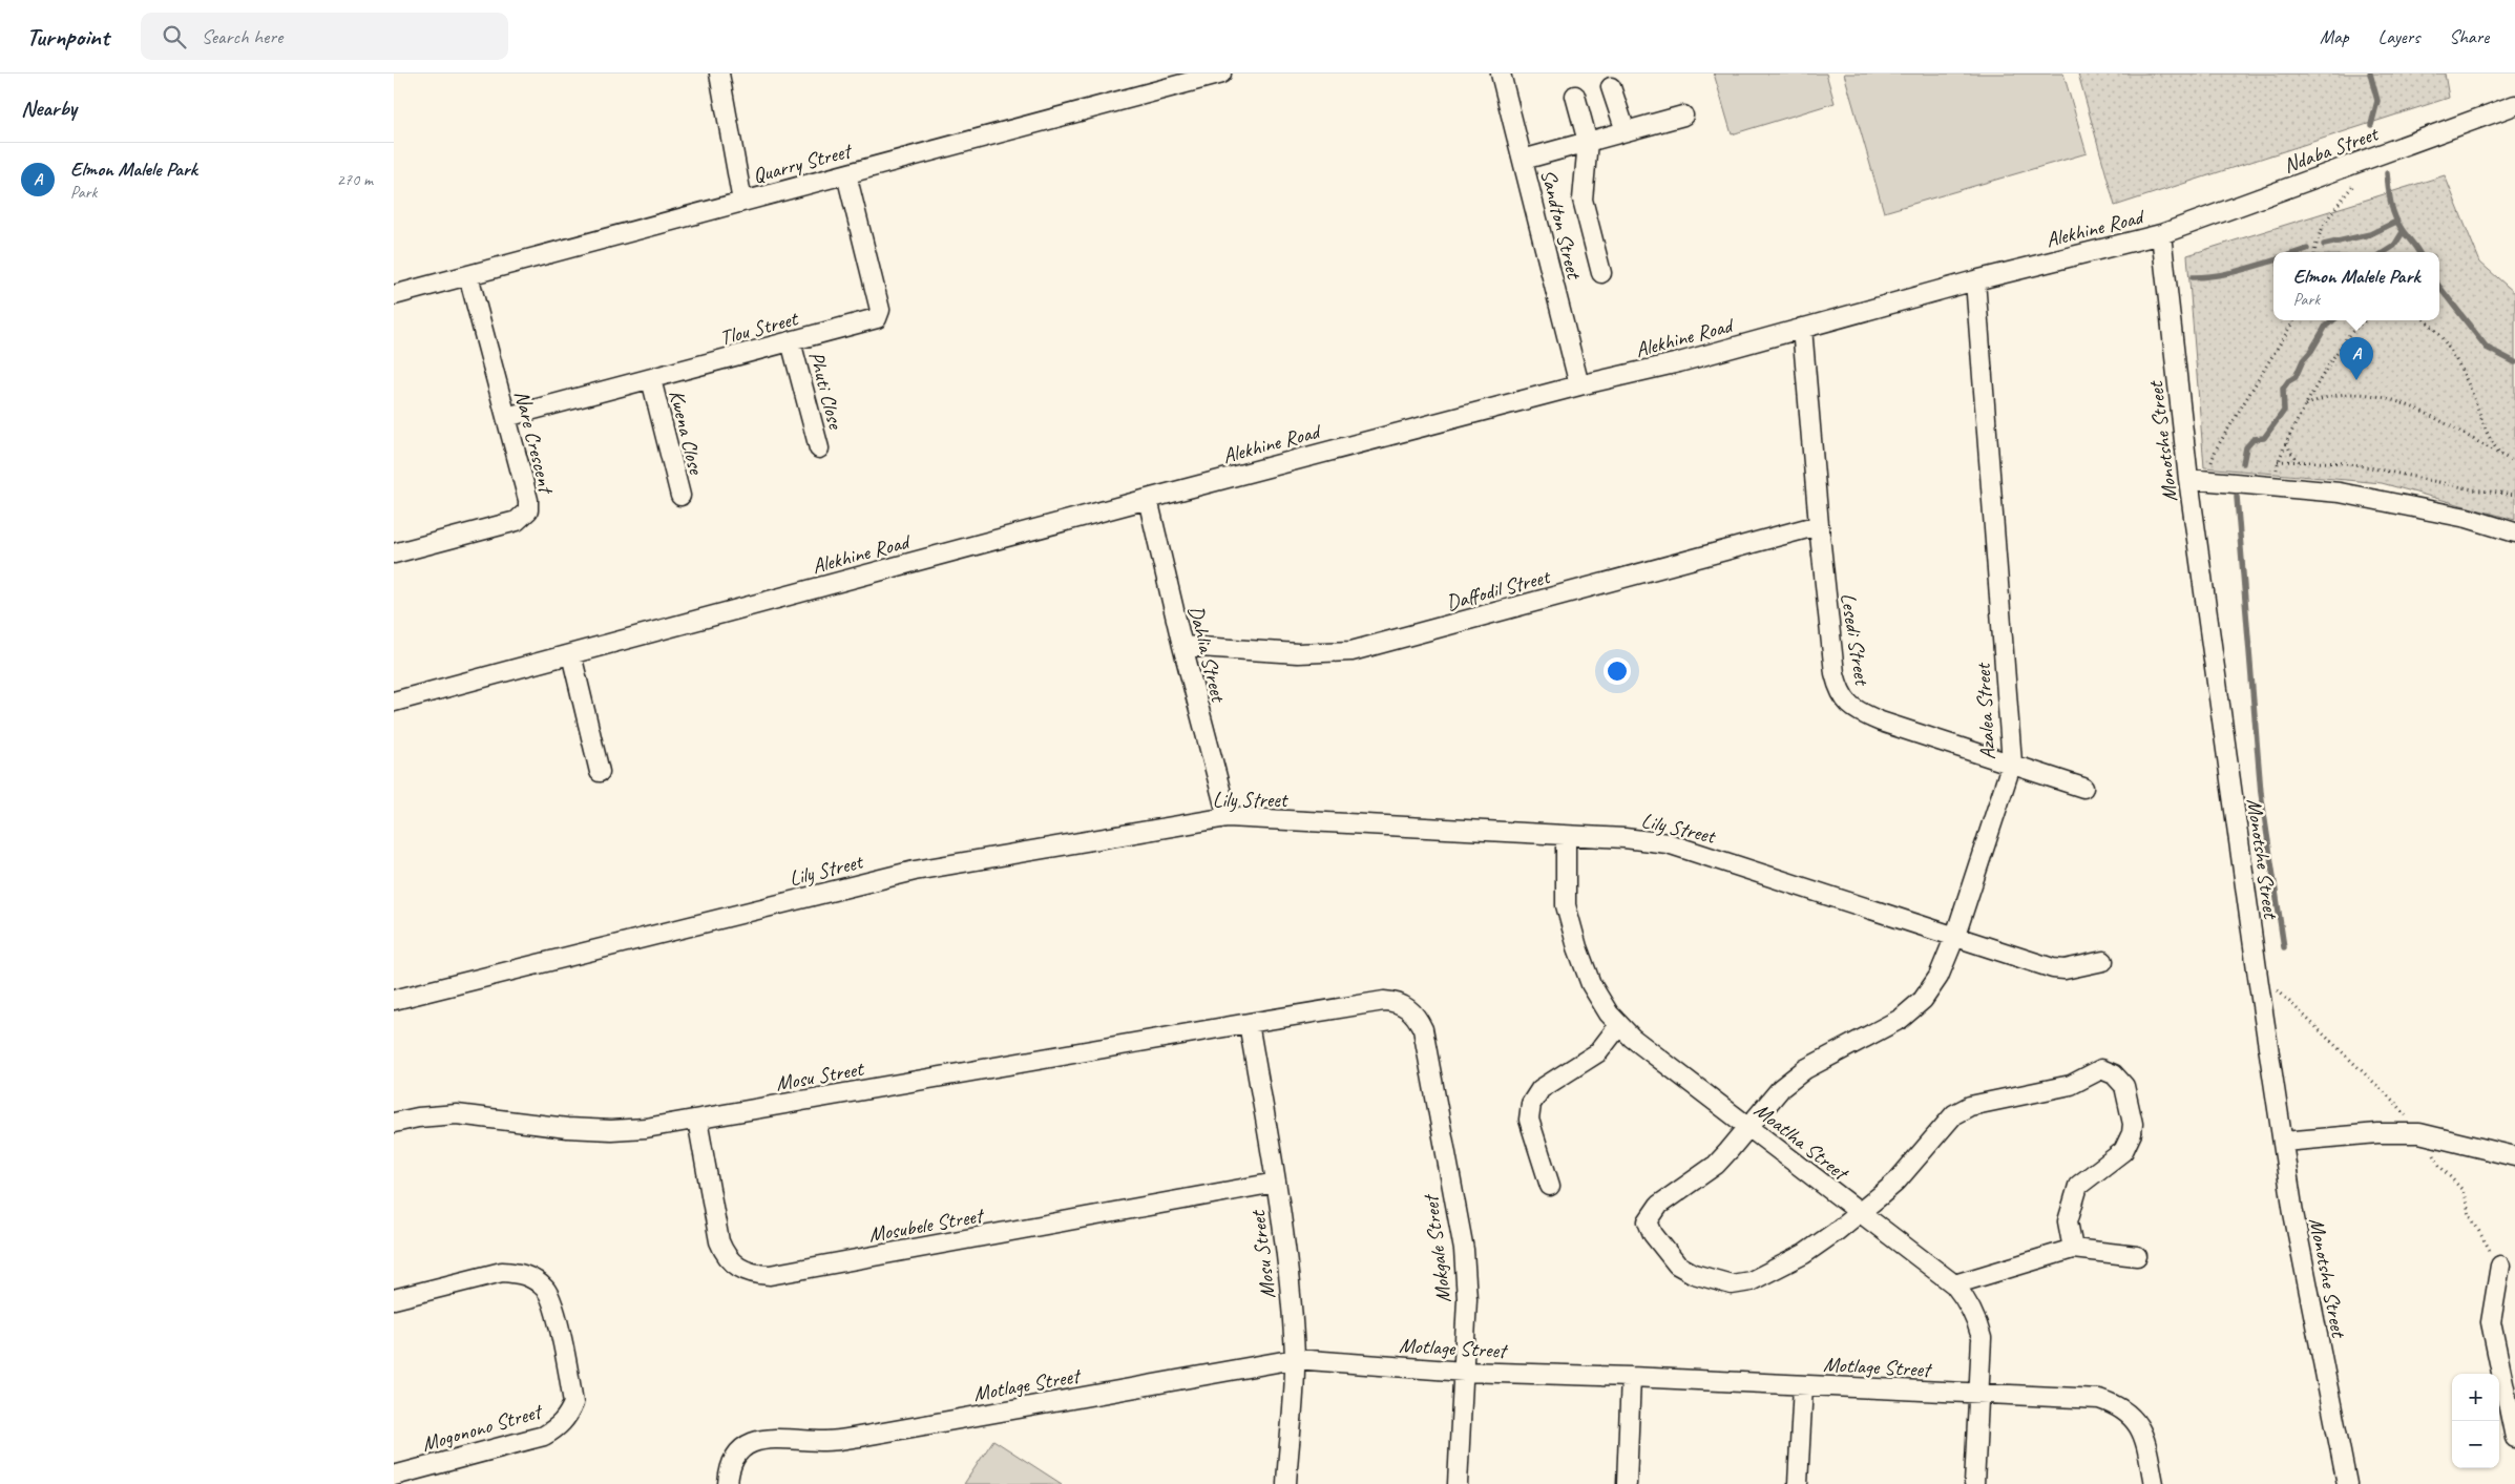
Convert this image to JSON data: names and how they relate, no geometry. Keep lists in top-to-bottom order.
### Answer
{
  "streets": {
    "street": [
      "Ndaba Street",
      "Quarry Street",
      "Sandton Street",
      "Alekhine Road",
      "Tlou Street",
      "Phuti Close",
      "Kwena Close",
      "Nare Crescent",
      "Monotshe Street",
      "Daffodil Street",
      "Lesedi Street",
      "Dahlia Street",
      "Azalea Street",
      "Lily Street",
      "Mosu Street",
      "Moatlha Street",
      "Mosubele Street",
      "Mokgale Street",
      "Motlage Street",
      "Mogonono Street"
    ]
  },
  "crossings": [
    ["Ndaba Street", "Alekhine Road"],
    ["Ndaba Street", "Monotshe Street"],
    ["Quarry Street", "Tlou Street"],
    ["Quarry Street", "Nare Crescent"],
    ["Sandton Street", "Alekhine Road"],
    ["Alekhine Road", "Monotshe Street"],
    ["Alekhine Road", "Lesedi Street"],
    ["Alekhine Road", "Dahlia Street"],
    ["Alekhine Road", "Azalea Street"],
    ["Tlou Street", "Phuti Close"],
    ["Tlou Street", "Kwena Close"],
    ["Tlou Street", "Nare Crescent"],
    ["Daffodil Street", "Lesedi Street"],
    ["Daffodil Street", "Dahlia Street"],
    ["Lesedi Street", "Azalea Street"],
    ["Dahlia Street", "Lily Street"],
    ["Azalea Street", "Lily Street"],
    ["Azalea Street", "Moatlha Street"],
    ["Lily Street", "Moatlha Street"],
    ["Mosu Street", "Mosubele Street"],
    ["Mosu Street", "Mokgale Street"],
    ["Mosu Street", "Motlage Street"],
    ["Moatlha Street", "Motlage Street"],
    ["Mokgale Street", "Motlage Street"]
  ],
  "page": {
    "header": "Turnpoint",
    "search": "Search here",
    "nav": ["Map", "Layers", "Share"],
    "heading": "Nearby",
    "list": [
      {
        "mark": "A",
        "name": "Elmon Malele Park",
        "note": "Park",
        "value": "270 m"
      }
    ],
    "popup": ["Elmon Malele Park", "Park"],
    "pins": "A",
    "map_buttons": ["+", "−"]
  }
}
